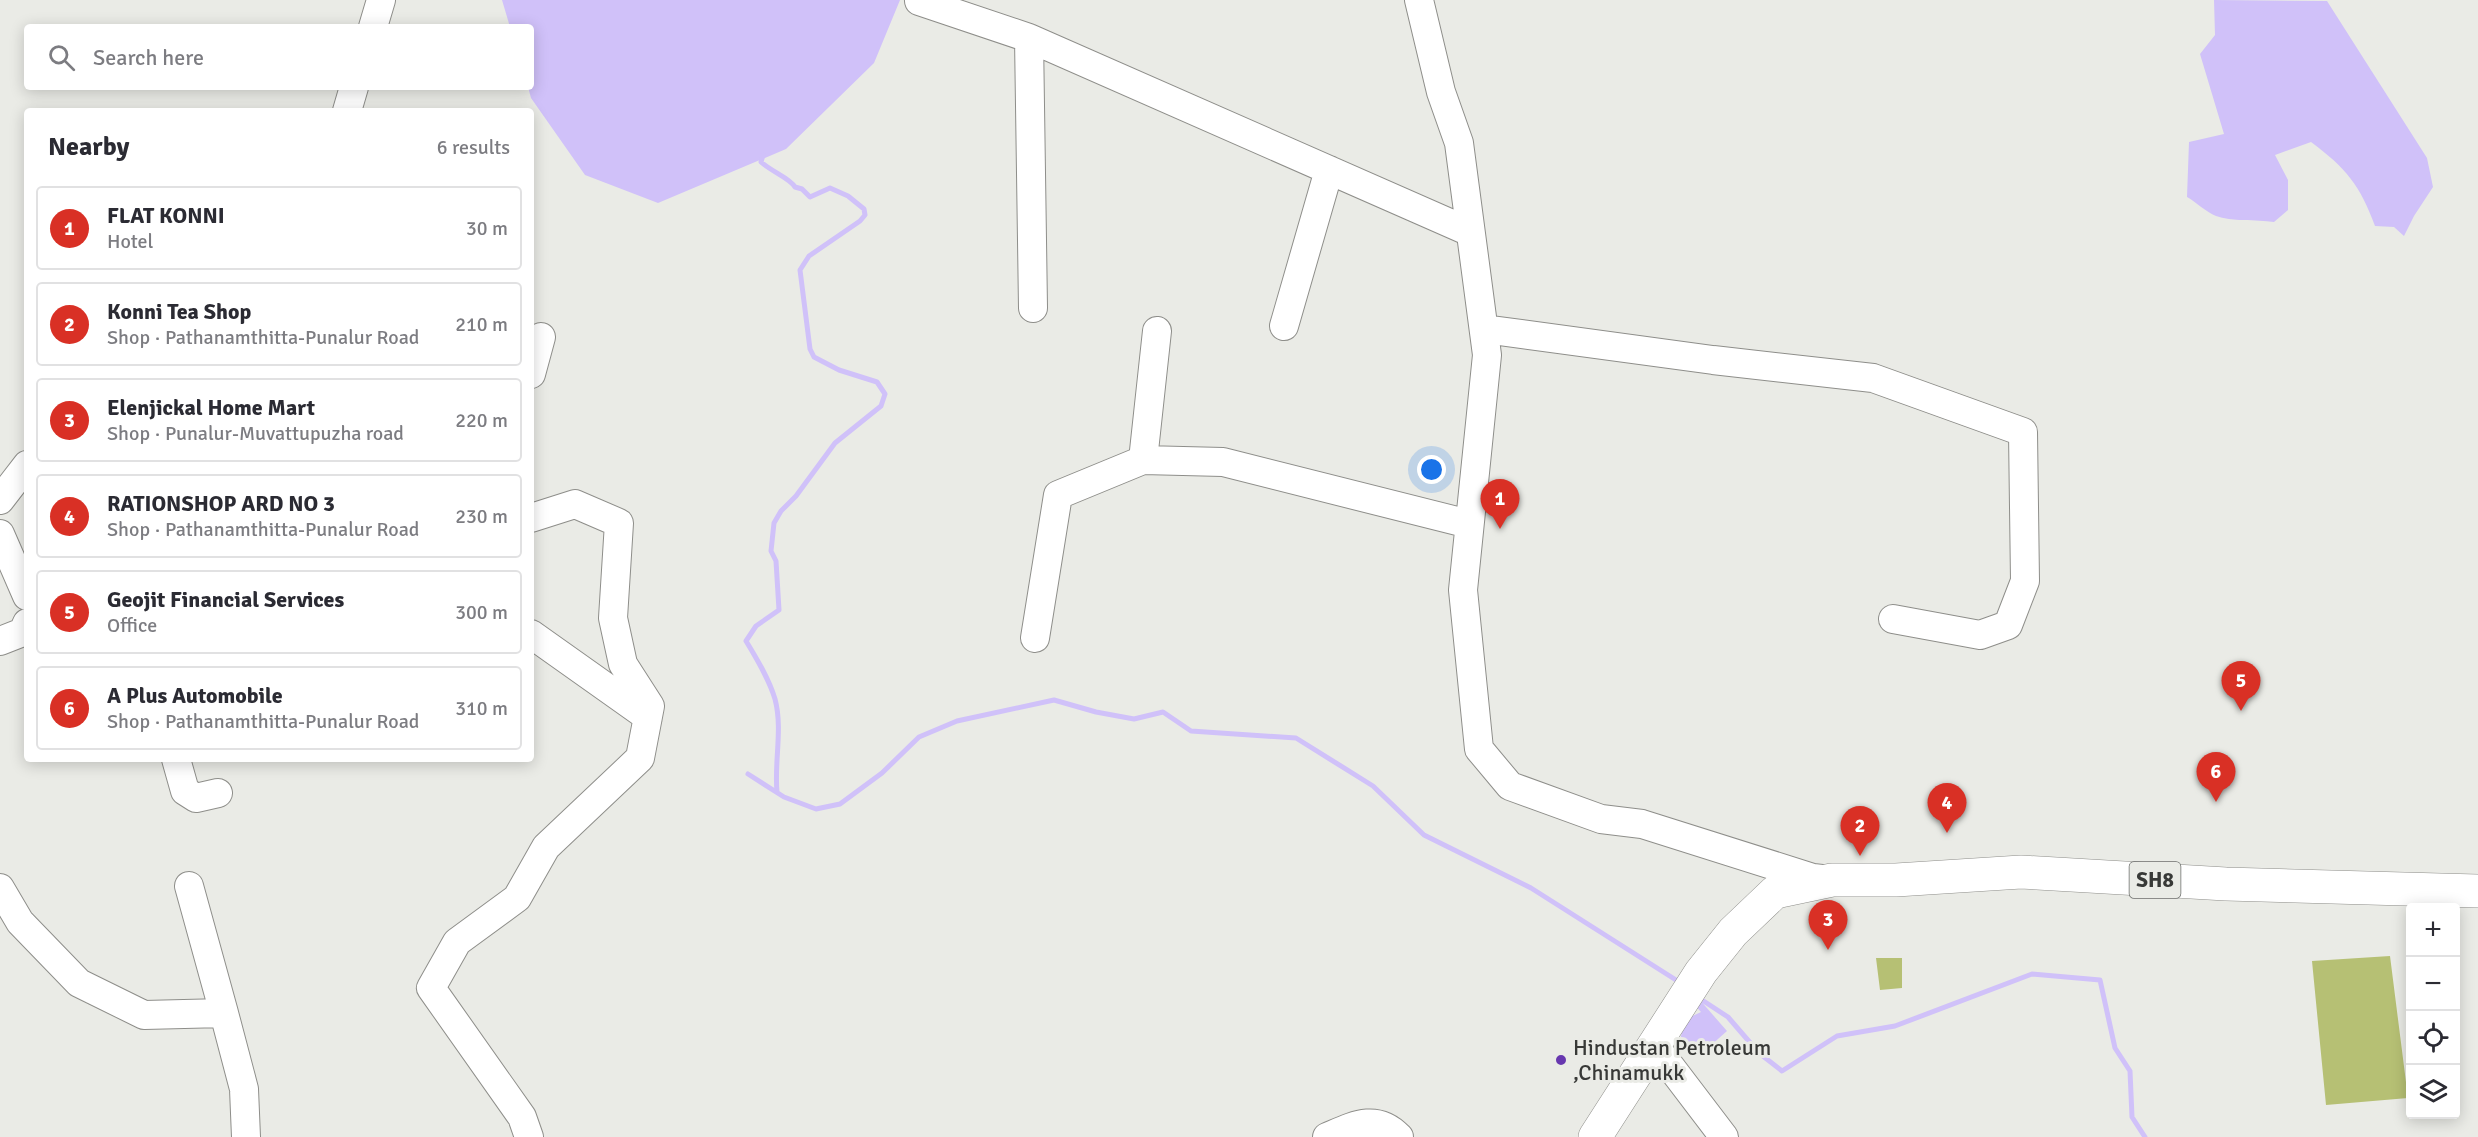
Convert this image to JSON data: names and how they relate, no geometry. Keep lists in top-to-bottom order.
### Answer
{
  "streets": {
    "main road": ["SH8"]
  },
  "places": ["Hindustan Petroleum ,Chinamukk"],
  "page": {
    "search": "Search here",
    "heading": ["Nearby", "6 results"],
    "list": [
      {
        "mark": "1",
        "name": "FLAT KONNI",
        "note": "Hotel",
        "value": "30 m"
      },
      {
        "mark": "2",
        "name": "Konni Tea Shop",
        "note": "Shop · Pathanamthitta-Punalur Road",
        "value": "210 m"
      },
      {
        "mark": "3",
        "name": "Elenjickal Home Mart",
        "note": "Shop · Punalur-Muvattupuzha road",
        "value": "220 m"
      },
      {
        "mark": "4",
        "name": "RATIONSHOP ARD NO 3",
        "note": "Shop · Pathanamthitta-Punalur Road",
        "value": "230 m"
      },
      {
        "mark": "5",
        "name": "Geojit Financial Services",
        "note": "Office",
        "value": "300 m"
      },
      {
        "mark": "6",
        "name": "A Plus Automobile",
        "note": "Shop · Pathanamthitta-Punalur Road",
        "value": "310 m"
      }
    ],
    "pins": [
      "1",
      "5",
      "6",
      "4",
      "2",
      "3"
    ],
    "map_buttons": ["+", "−"]
  }
}
